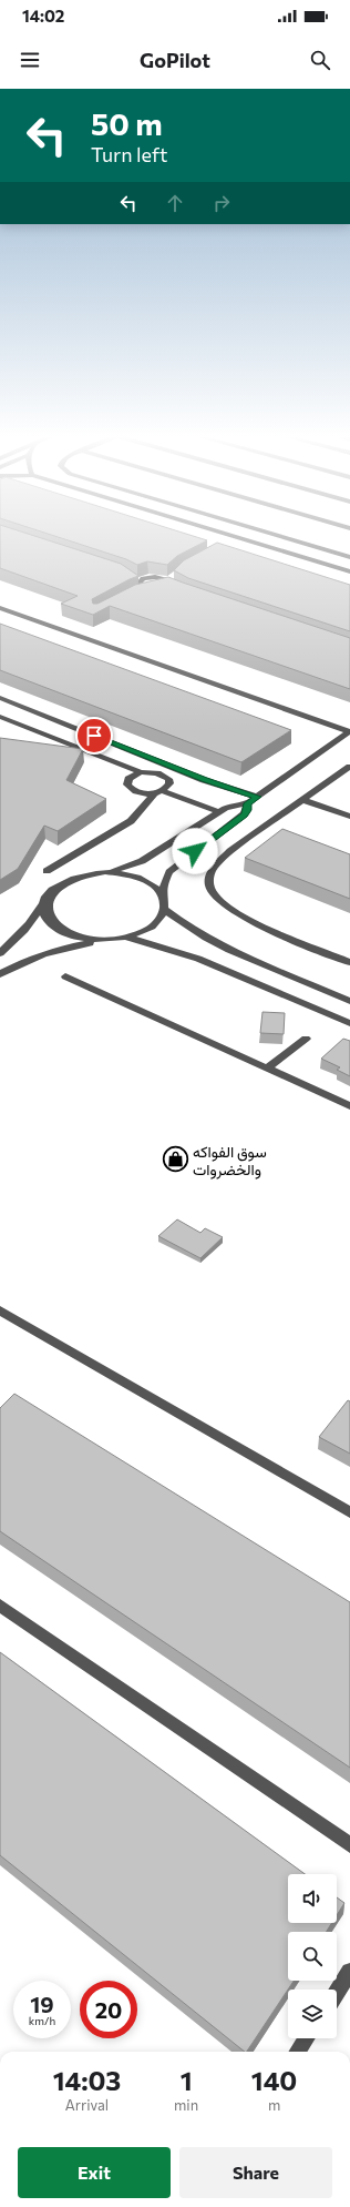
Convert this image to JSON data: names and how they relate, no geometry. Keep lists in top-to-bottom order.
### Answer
{
  "places": {
    "shop": ["سوق الفواكه والخضروات"]
  },
  "page": {
    "status": "14:02",
    "header": "GoPilot",
    "turn": ["50 m", "Turn left"],
    "speed": "19 km/h",
    "limit": "20",
    "eta": [
      "14:03",
      "Arrival",
      "1",
      "min",
      "140",
      "m"
    ],
    "buttons": ["Exit", "Share"]
  }
}
